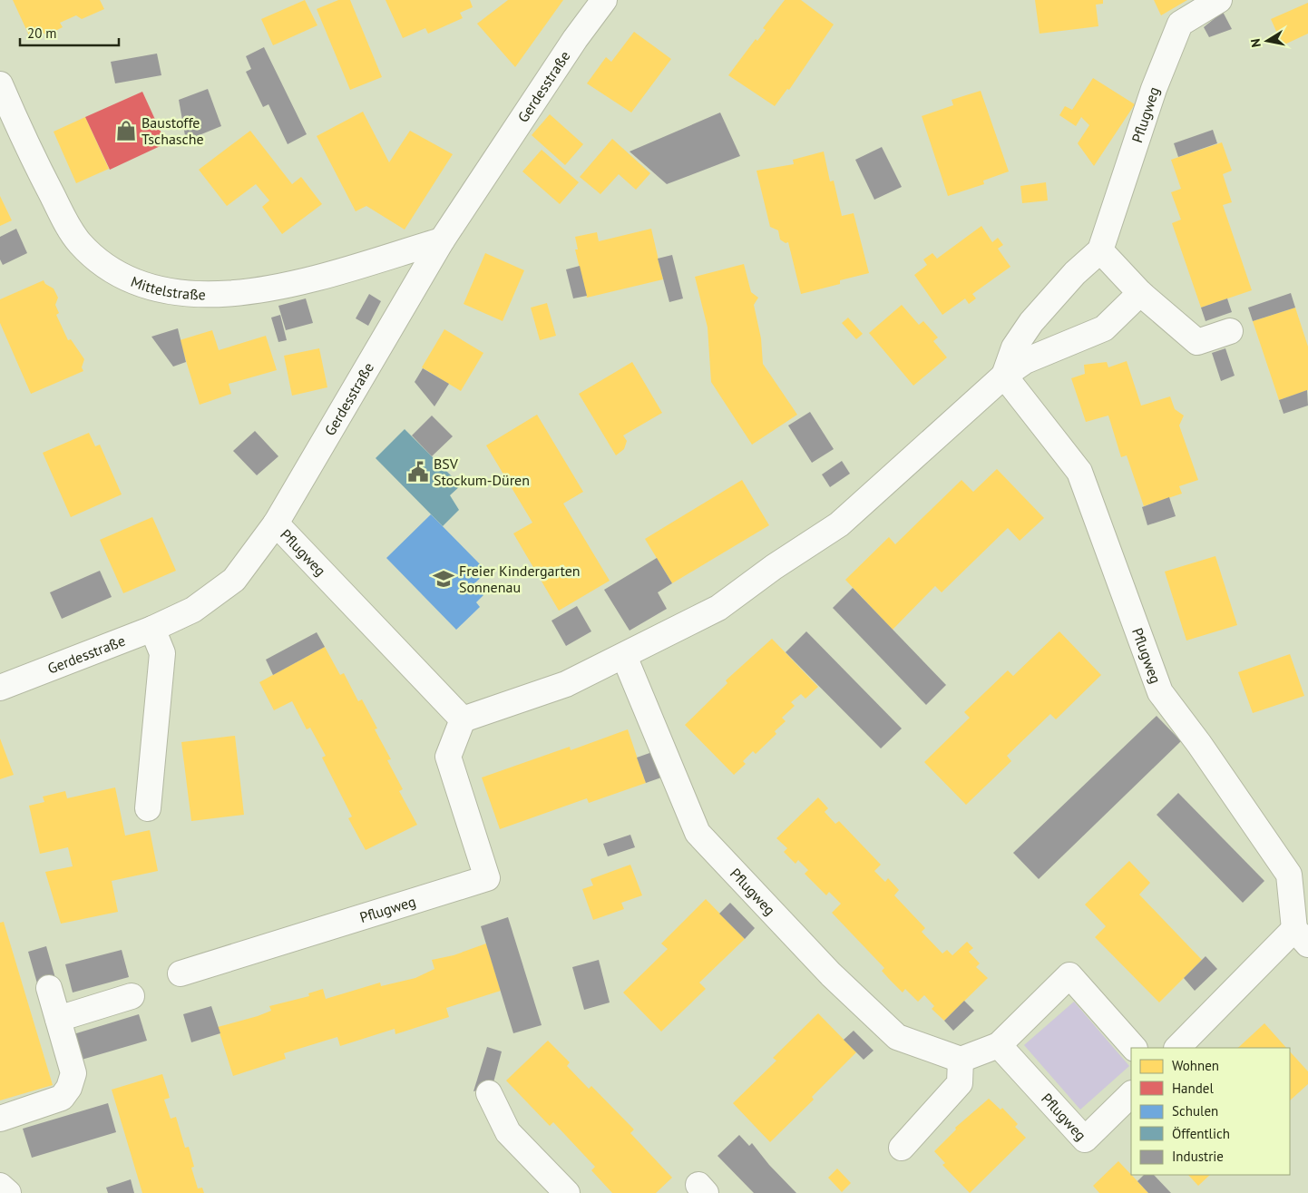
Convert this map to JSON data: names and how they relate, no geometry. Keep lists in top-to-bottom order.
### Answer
{
  "streets": {
    "street": ["Gerdesstraße", "Pflugweg", "Mittelstraße"]
  },
  "crossings": [
    ["Gerdesstraße", "Pflugweg"],
    ["Gerdesstraße", "Mittelstraße"]
  ],
  "places": {
    "shop": ["Baustoffe Tschasche"],
    "public building": ["BSV Stockum-Düren"],
    "school or university": ["Freier Kindergarten Sonnenau"]
  },
  "legend": [
    "Wohnen",
    "Handel",
    "Schulen",
    "Öffentlich",
    "Industrie"
  ],
  "scale_bar": "20 m",
  "north": "left"
}
